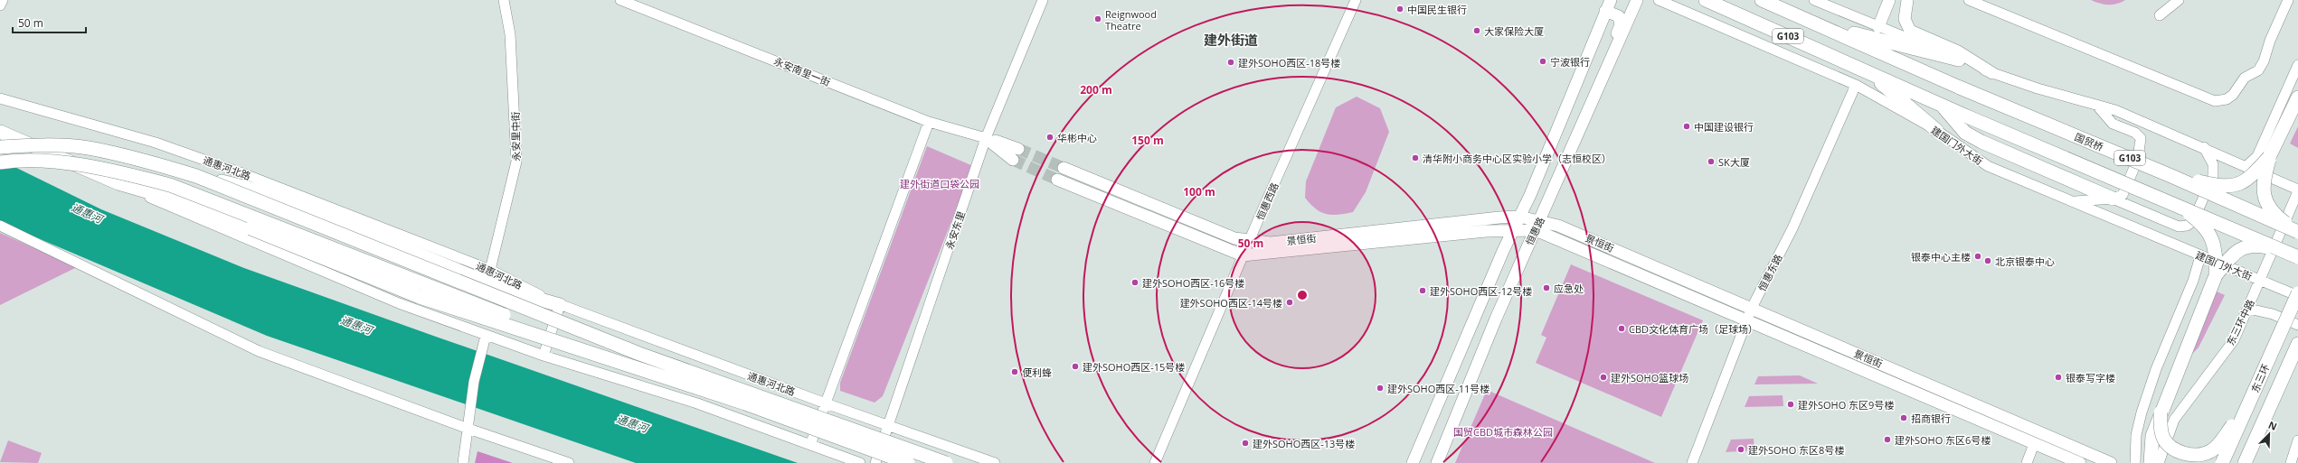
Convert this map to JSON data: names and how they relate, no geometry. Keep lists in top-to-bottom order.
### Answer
{
  "streets": {
    "highway": [
      "G103",
      "国贸桥",
      "通惠河北路",
      "东三环"
    ],
    "main road": ["恒惠路", "景恒街"],
    "street": [
      "永安南里一街",
      "永安里中街",
      "建国门外大街",
      "恒惠西路",
      "永安东里",
      "恒惠东路",
      "东三环中路"
    ]
  },
  "crossings": [
    ["G103", "国贸桥"],
    ["永安南里一街", "永安东里"],
    ["永安里中街", "通惠河北路"],
    ["建国门外大街", "恒惠东路"],
    ["建国门外大街", "东三环中路"],
    ["建国门外大街", "东三环"],
    ["通惠河北路", "永安东里"],
    ["恒惠西路", "景恒街"],
    ["恒惠路", "景恒街"],
    ["景恒街", "恒惠东路"]
  ],
  "districts": ["建外街道"],
  "water": ["通惠河"],
  "parks": ["建外街道口袋公园", "国贸CBD城市森林公园"],
  "places": [
    "中国民生银行",
    "Reignwood Theatre",
    "大家保险大厦",
    "宁波银行",
    "建外SOHO西区-18号楼",
    "中国建设银行",
    "华彬中心",
    "清华附小商务中心区实验小学（志恒校区）",
    "SK大厦",
    "银泰中心主楼",
    "北京银泰中心",
    "建外SOHO西区-16号楼",
    "应急处",
    "建外SOHO西区-12号楼",
    "建外SOHO西区-14号楼",
    "CBD文化体育广场（足球场）",
    "建外SOHO西区-15号楼",
    "便利蜂",
    "建外SOHO篮球场",
    "银泰写字楼",
    "建外SOHO西区-11号楼",
    "建外SOHO 东区9号楼",
    "招商银行",
    "建外SOHO 东区6号楼",
    "建外SOHO西区-13号楼",
    "建外SOHO 东区8号楼"
  ],
  "scale_bar": "50 m",
  "north": "top right",
  "rings": [
    "200 m",
    "150 m",
    "100 m",
    "50 m"
  ]
}
